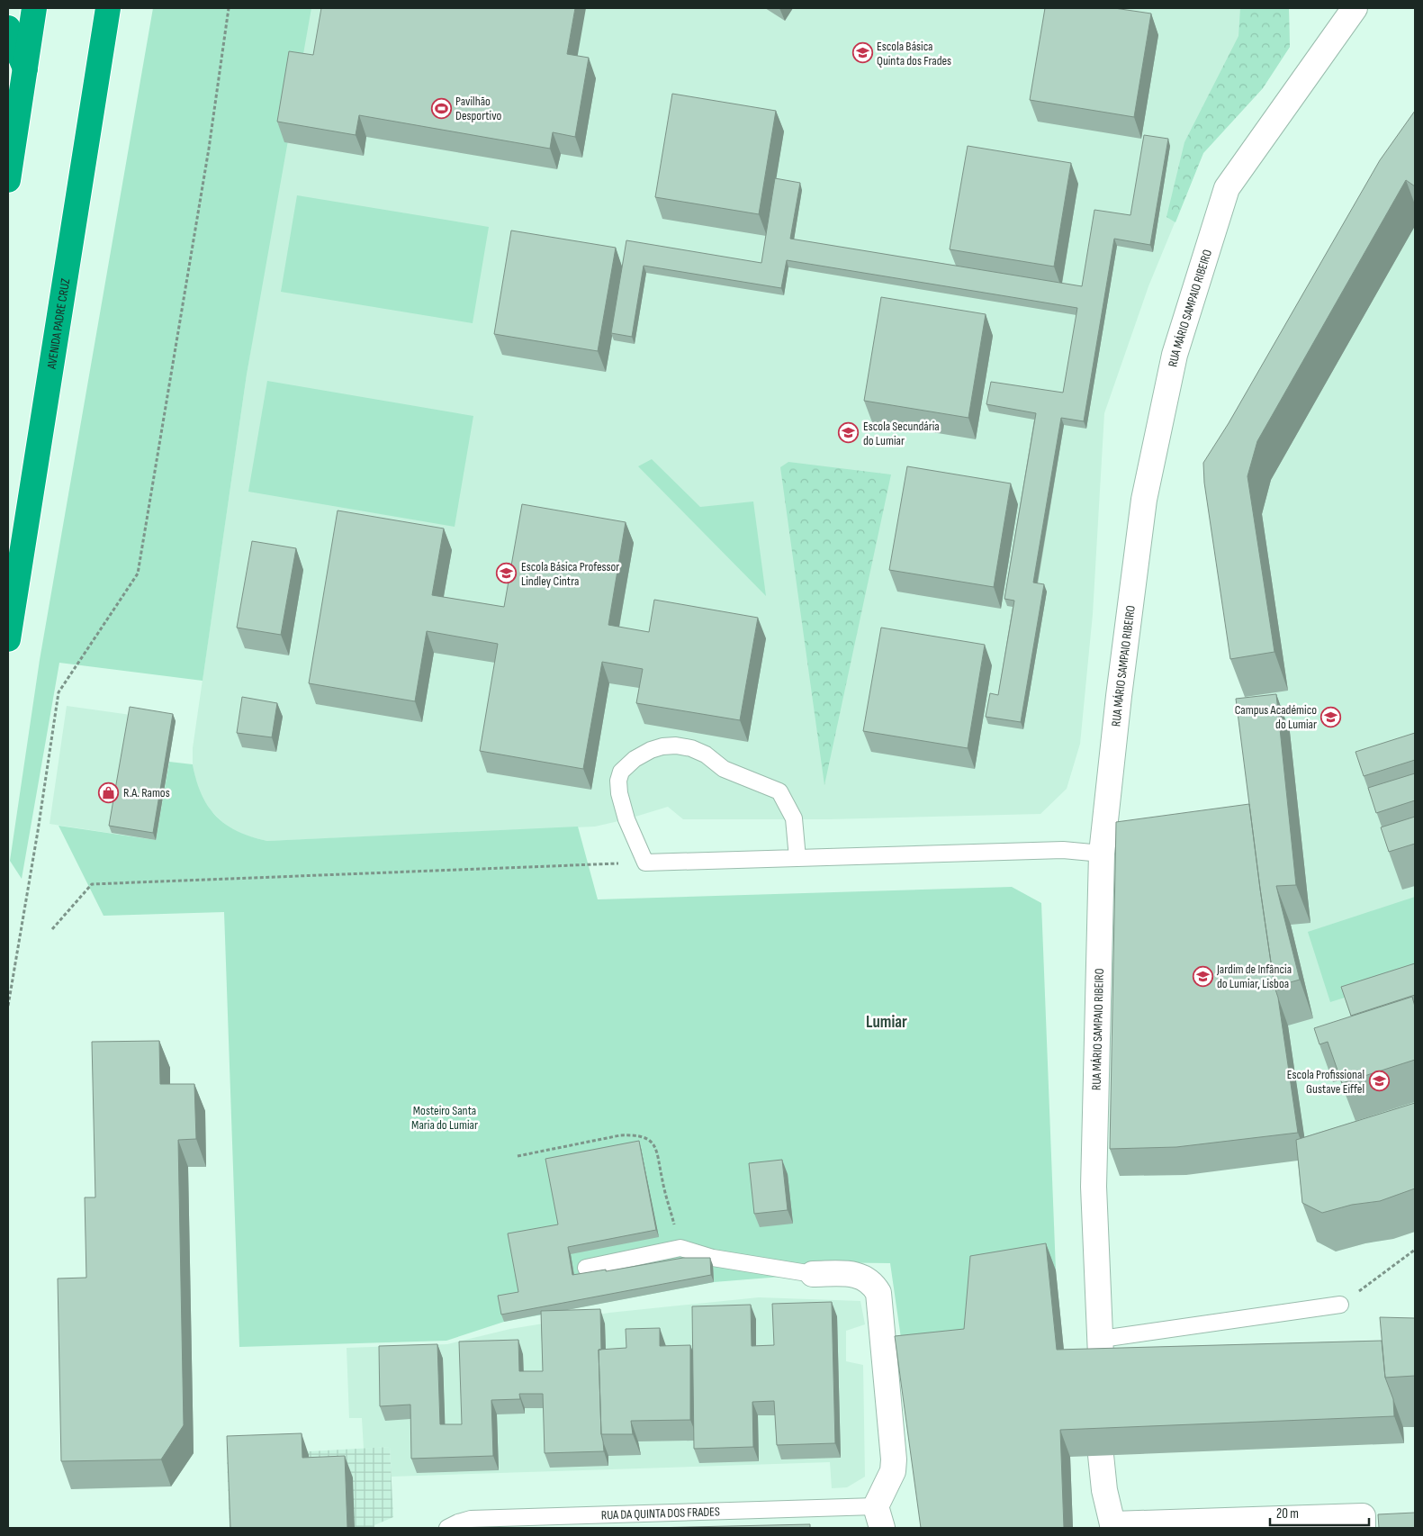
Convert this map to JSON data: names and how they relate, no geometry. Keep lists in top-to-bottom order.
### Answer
{
  "streets": {
    "highway": ["AVENIDA PADRE CRUZ"],
    "street": ["RUA MÁRIO SAMPAIO RIBEIRO", "RUA DA QUINTA DOS FRADES"]
  },
  "districts": ["Lumiar"],
  "parks": ["Mosteiro Santa Maria do Lumiar"],
  "places": {
    "school or university": [
      "Escola Básica Quinta dos Frades",
      "Escola Secundária do Lumiar",
      "Escola Básica Professor Lindley Cintra",
      "Campus Académico do Lumiar",
      "Jardim de Infância do Lumiar, Lisboa",
      "Escola Profissional Gustave Eiffel"
    ],
    "sports": ["Pavilhão Desportivo"],
    "shop": ["R.A. Ramos"]
  },
  "scale_bar": "20 m"
}
